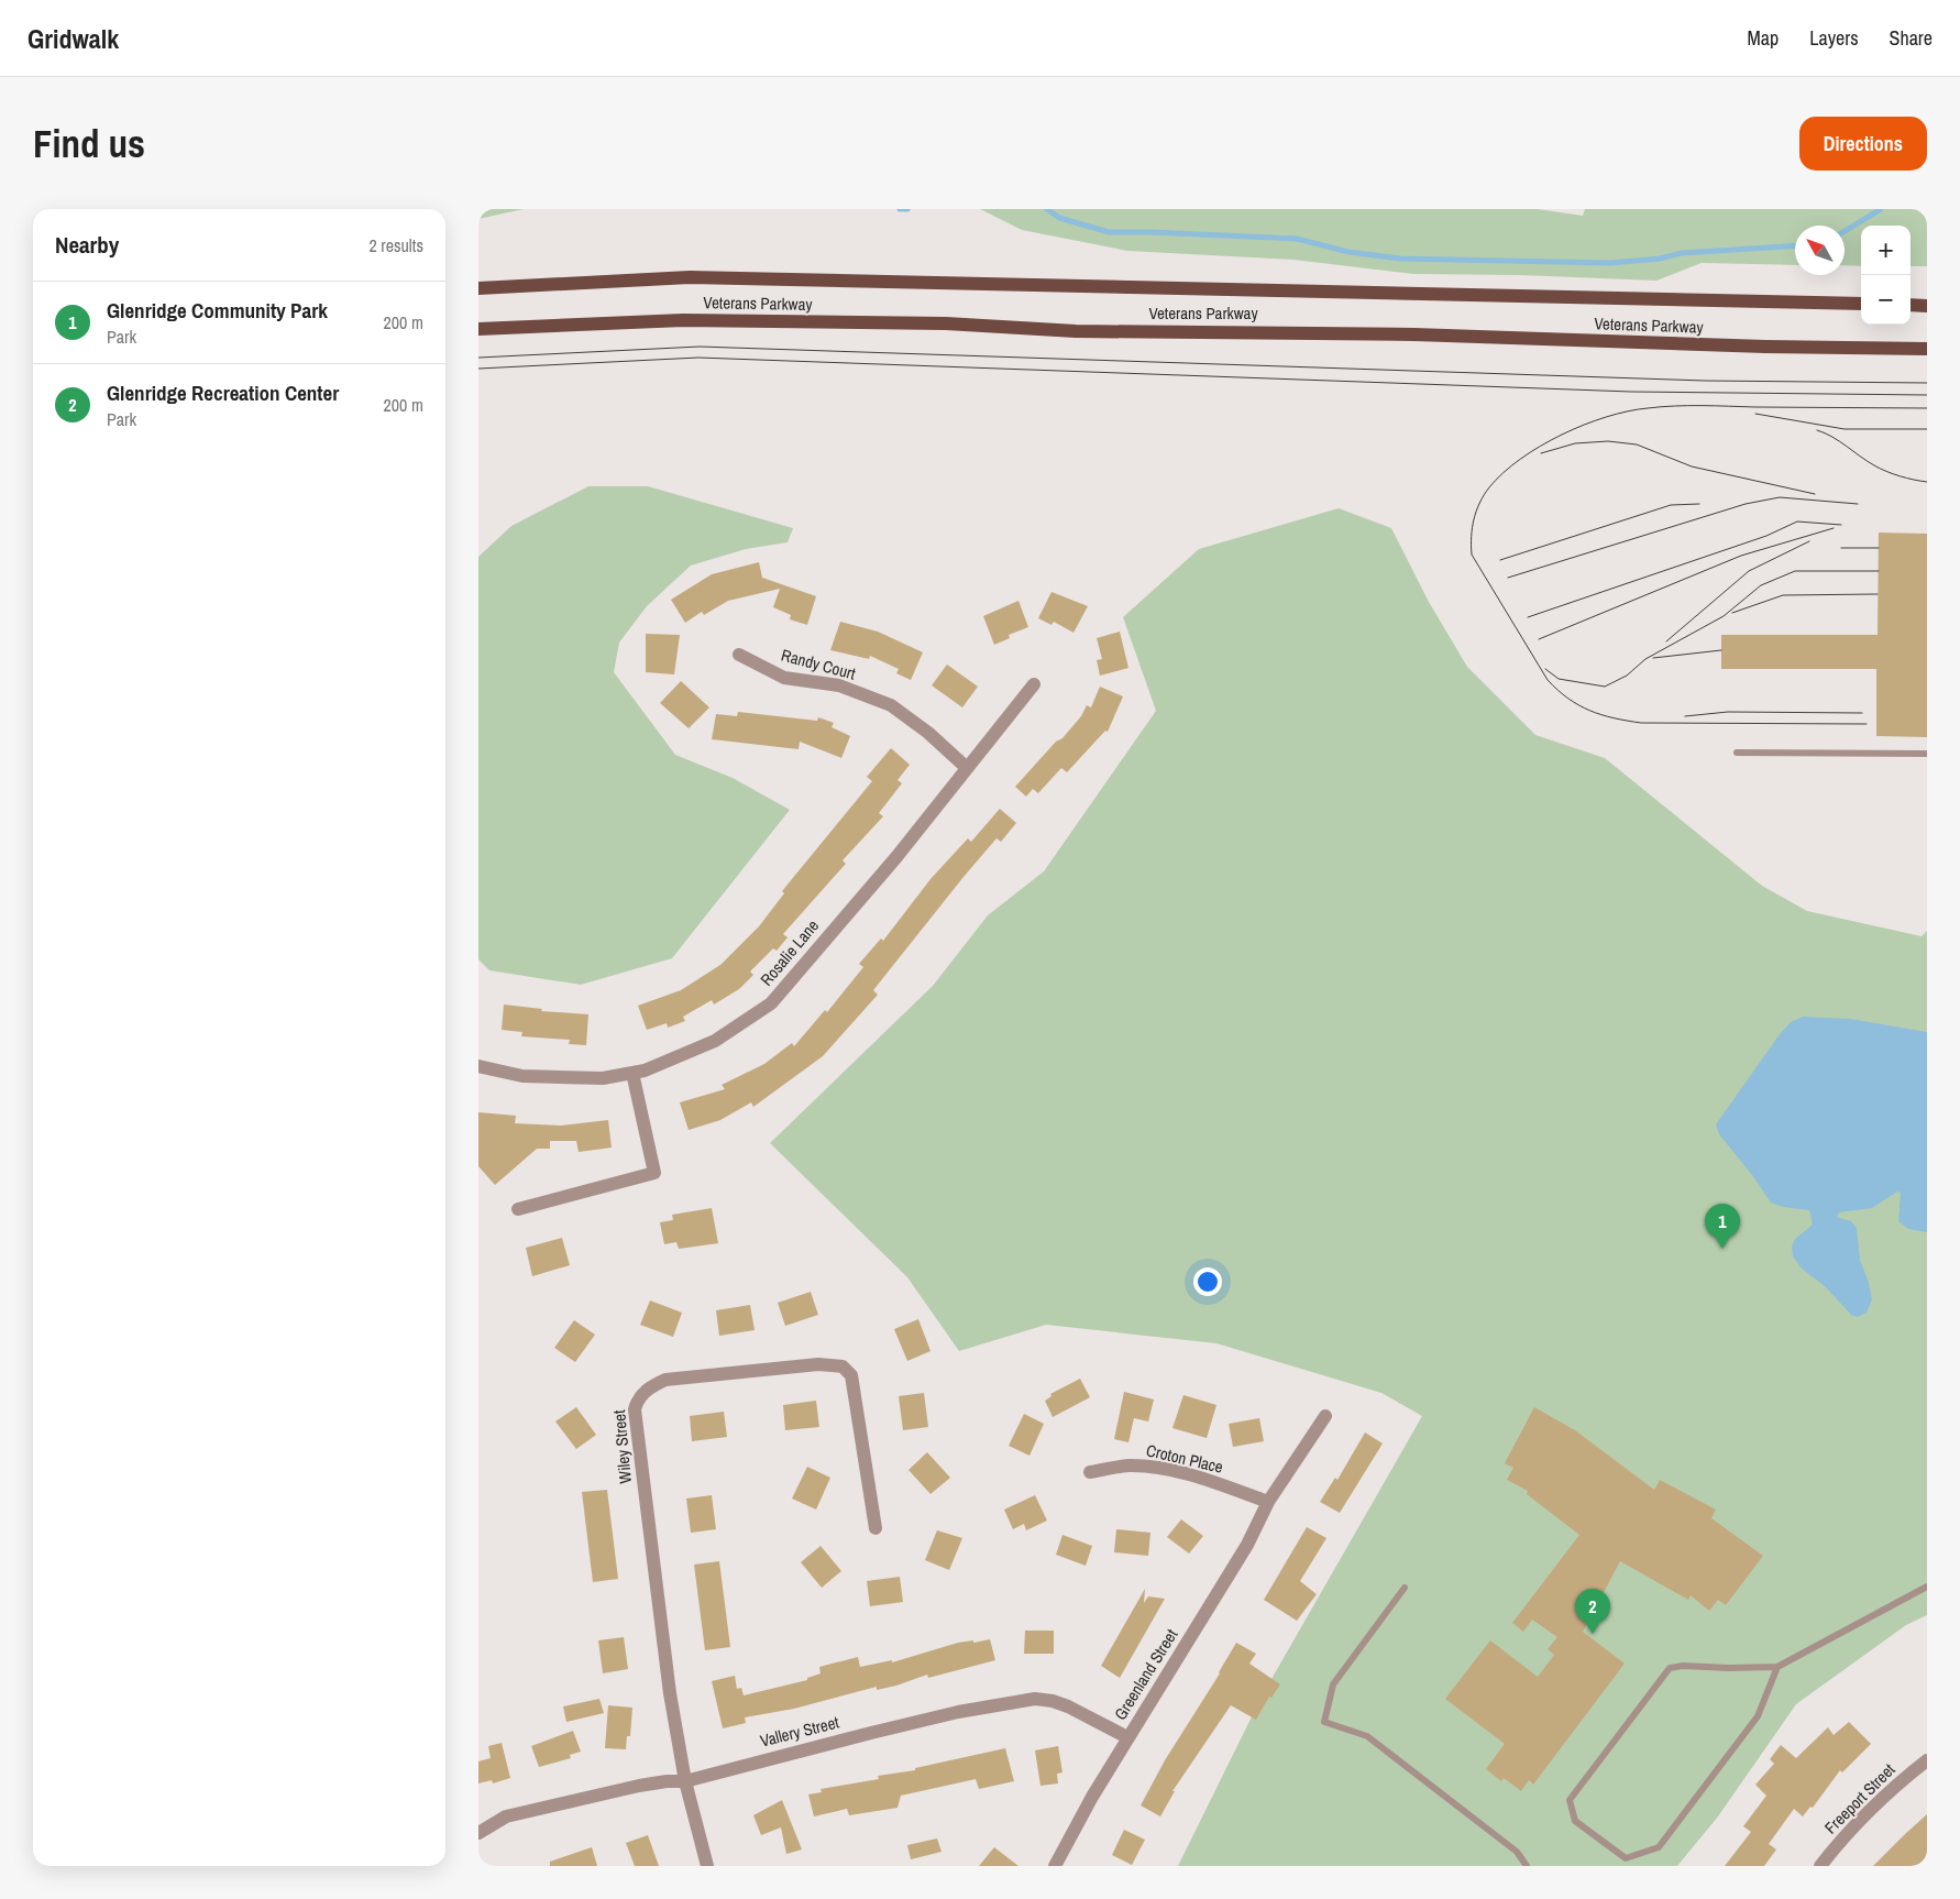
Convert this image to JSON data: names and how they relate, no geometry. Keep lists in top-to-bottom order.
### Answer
{
  "streets": {
    "main road": ["Veterans Parkway"],
    "street": [
      "Randy Court",
      "Rosalie Lane",
      "Wiley Street",
      "Croton Place",
      "Greenland Street",
      "Vallery Street",
      "Freeport Street"
    ]
  },
  "crossings": [
    ["Randy Court", "Rosalie Lane"],
    ["Wiley Street", "Vallery Street"],
    ["Croton Place", "Greenland Street"],
    ["Greenland Street", "Vallery Street"]
  ],
  "north": "top left",
  "page": {
    "header": "Gridwalk",
    "nav": ["Map", "Layers", "Share"],
    "buttons": "Directions",
    "title": "Find us",
    "heading": ["Nearby", "2 results"],
    "map_buttons": ["+", "−"],
    "list": [
      {
        "mark": "1",
        "name": "Glenridge Community Park",
        "note": "Park",
        "value": "200 m"
      },
      {
        "mark": "2",
        "name": "Glenridge Recreation Center",
        "note": "Park",
        "value": "200 m"
      }
    ],
    "pins": ["1", "2"]
  }
}
